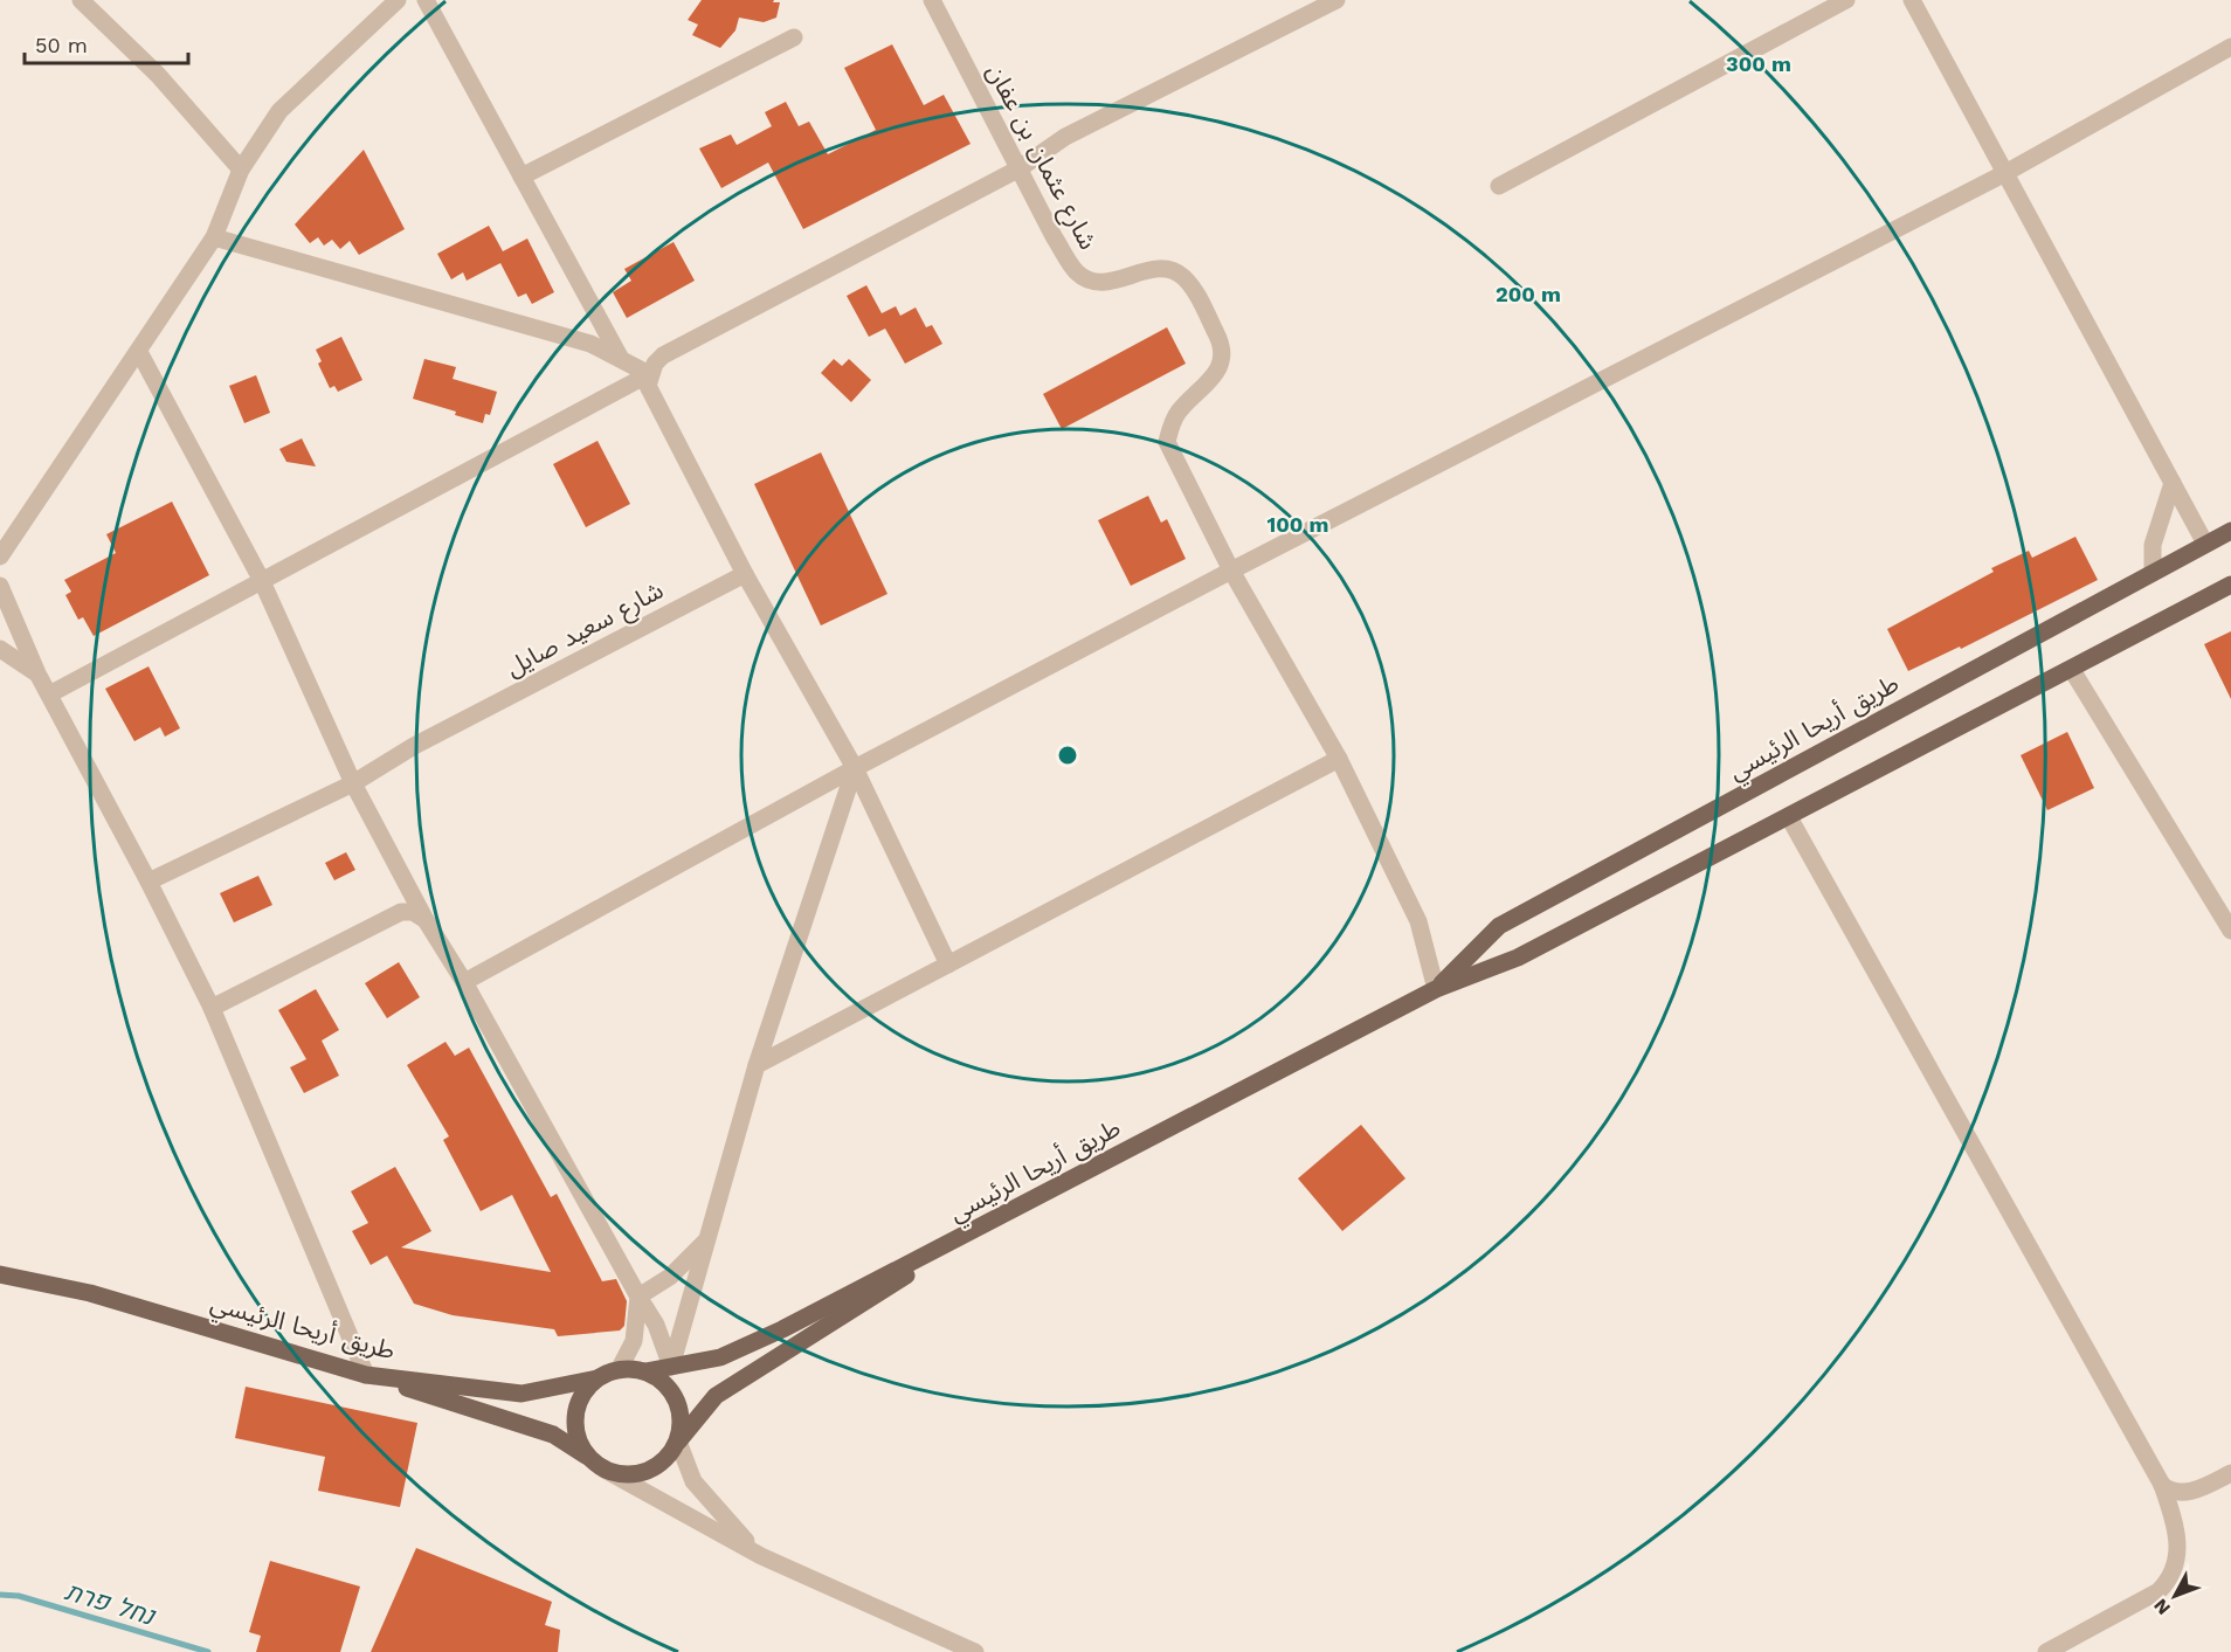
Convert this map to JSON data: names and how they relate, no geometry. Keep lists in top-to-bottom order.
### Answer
{
  "streets": {
    "main road": ["طريق أريحا الرئيسي"],
    "street": ["شارع عثمان بن عفان", "شارع سعيد صايل"]
  },
  "crossings": [
    ["شارع عثمان بن عفان", "طريق أريحا الرئيسي"]
  ],
  "water": ["נחל פרת"],
  "scale_bar": "50 m",
  "north": "bottom left",
  "rings": ["300 m", "200 m", "100 m"]
}
